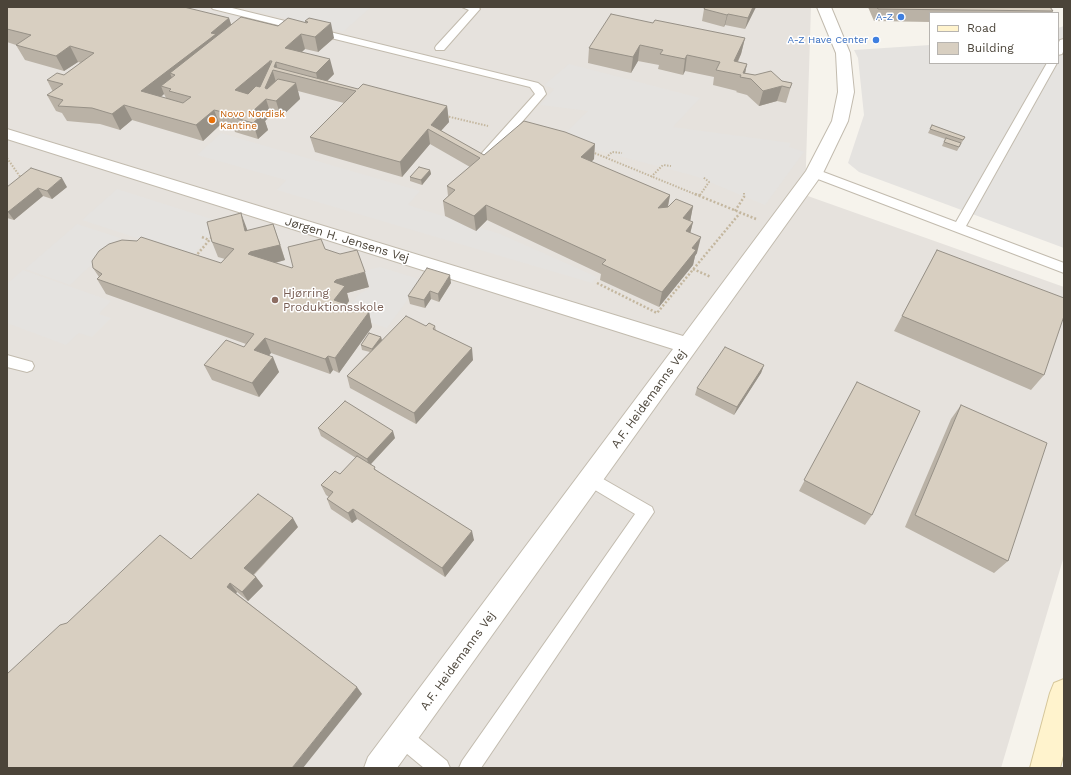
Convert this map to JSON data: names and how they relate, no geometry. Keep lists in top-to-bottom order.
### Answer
{
  "streets": {
    "street": ["Jørgen H. Jensens Vej", "A.F. Heidemanns Vej"]
  },
  "crossings": [
    ["Jørgen H. Jensens Vej", "A.F. Heidemanns Vej"]
  ],
  "places": [
    "A-Z",
    "A-Z Have Center",
    "Novo Nordisk Kantine",
    "Hjørring Produktionsskole"
  ],
  "legend": ["Road", "Building"]
}
